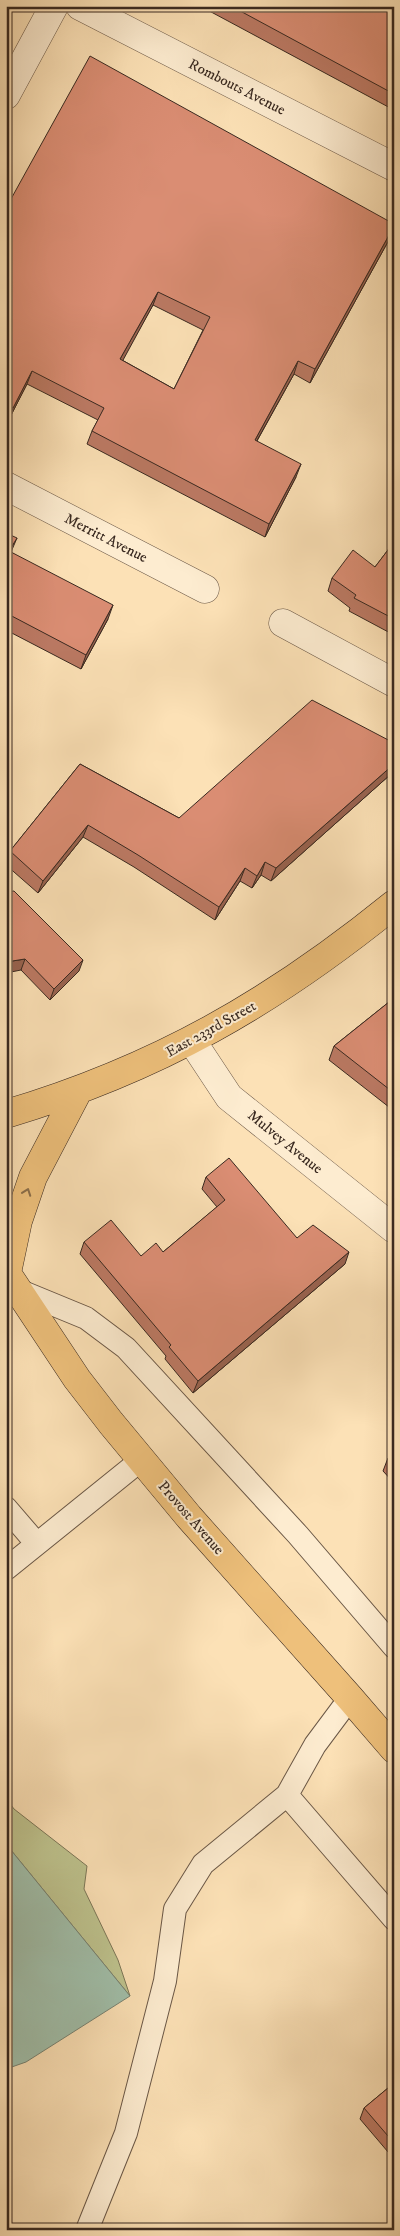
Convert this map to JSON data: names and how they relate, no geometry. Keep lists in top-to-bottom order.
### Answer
{
  "streets": {
    "main road": ["East 233rd Street", "Provost Avenue"],
    "street": ["Rombouts Avenue", "Merritt Avenue", "Mulvey Avenue"]
  },
  "crossings": [
    ["East 233rd Street", "Mulvey Avenue"]
  ]
}
